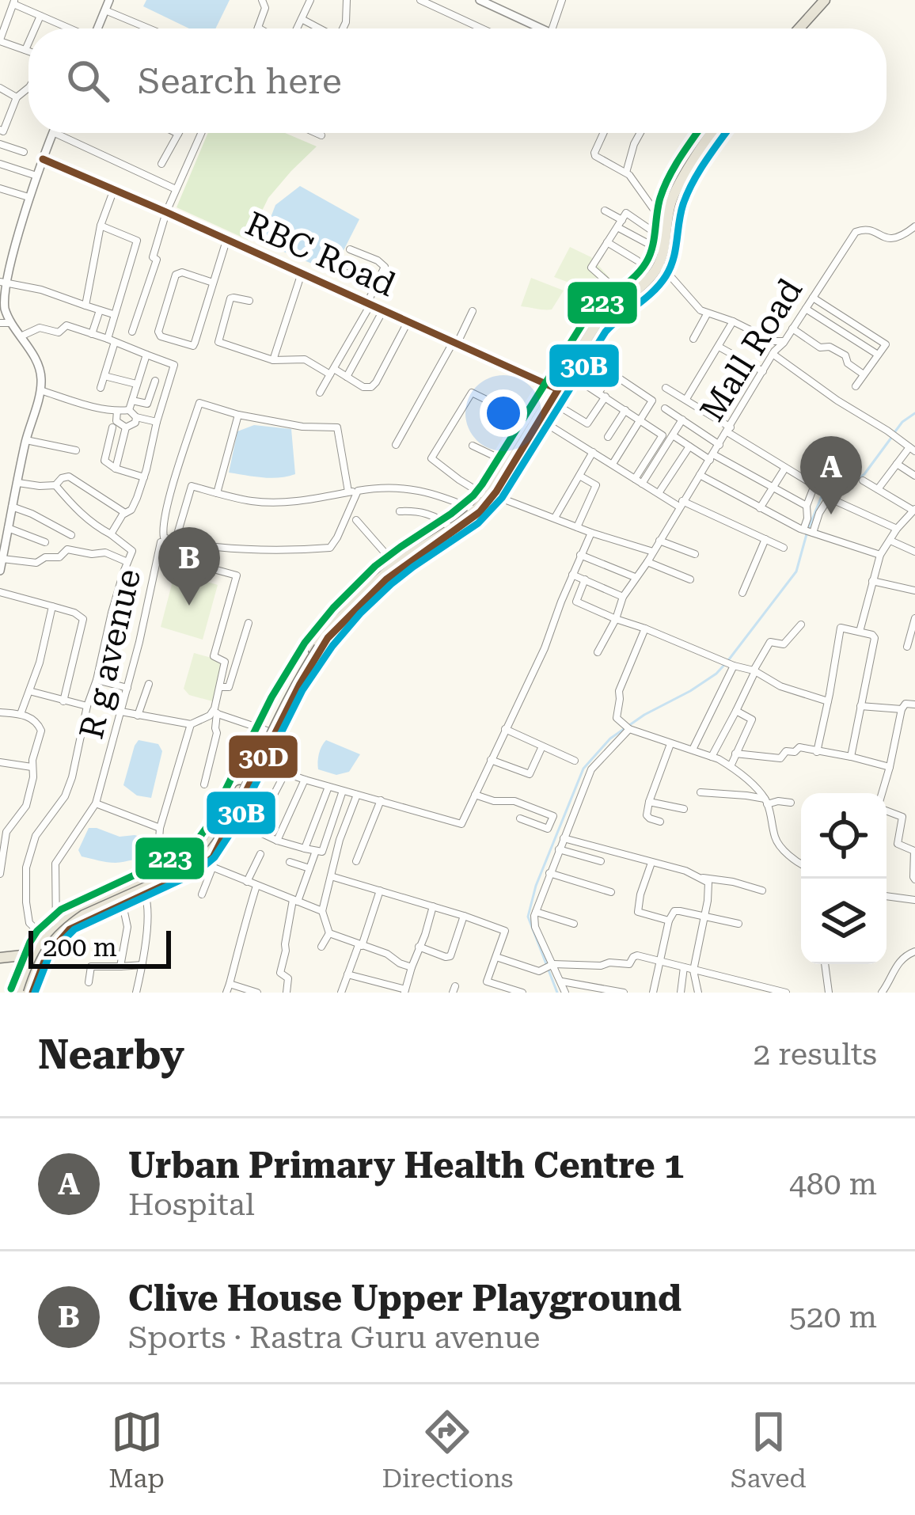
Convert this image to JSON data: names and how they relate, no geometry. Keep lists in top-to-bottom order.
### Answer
{
  "streets": {
    "street": ["RBC Road", "Mall Road", "R g avenue"]
  },
  "lines": ["transit line 30B", "transit line 223", "transit line 30D"],
  "scale_bar": "200 m",
  "page": {
    "search": "Search here",
    "pins": ["A", "B"],
    "scale": "200 m",
    "heading": ["Nearby", "2 results"],
    "list": [
      {
        "mark": "A",
        "name": "Urban Primary Health Centre 1",
        "note": "Hospital",
        "value": "480 m"
      },
      {
        "mark": "B",
        "name": "Clive House Upper Playground",
        "note": "Sports · Rastra Guru avenue",
        "value": "520 m"
      }
    ],
    "nav": ["Map", "Directions", "Saved"]
  }
}
